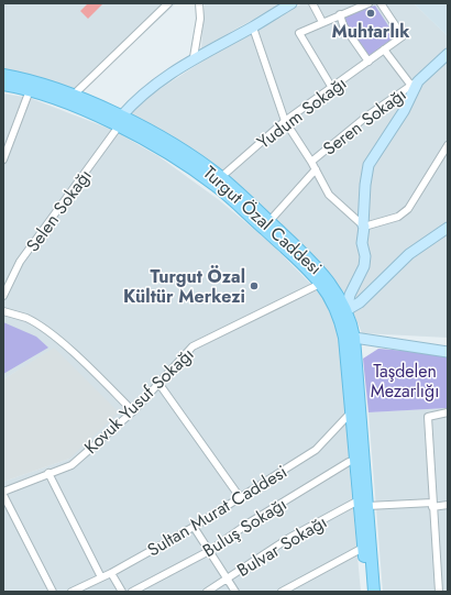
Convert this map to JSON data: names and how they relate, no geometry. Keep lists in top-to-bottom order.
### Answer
{
  "streets": {
    "main road": ["Turgut Özal Caddesi"],
    "street": [
      "Yudum Sokağı",
      "Seren Sokağı",
      "Selen Sokağı",
      "Kovuk Yusuf Sokağı",
      "Sultan Murat Caddesi",
      "Buluş Sokağı",
      "Bulvar Sokağı"
    ]
  },
  "crossings": [
    ["Yudum Sokağı", "Turgut Özal Caddesi"],
    ["Selen Sokağı", "Turgut Özal Caddesi"],
    ["Turgut Özal Caddesi", "Kovuk Yusuf Sokağı"],
    ["Turgut Özal Caddesi", "Sultan Murat Caddesi"],
    ["Turgut Özal Caddesi", "Buluş Sokağı"],
    ["Turgut Özal Caddesi", "Bulvar Sokağı"]
  ],
  "parks": ["Taşdelen Mezarlığı"],
  "places": ["Muhtarlık", "Turgut Özal Kültür Merkezi"]
}
